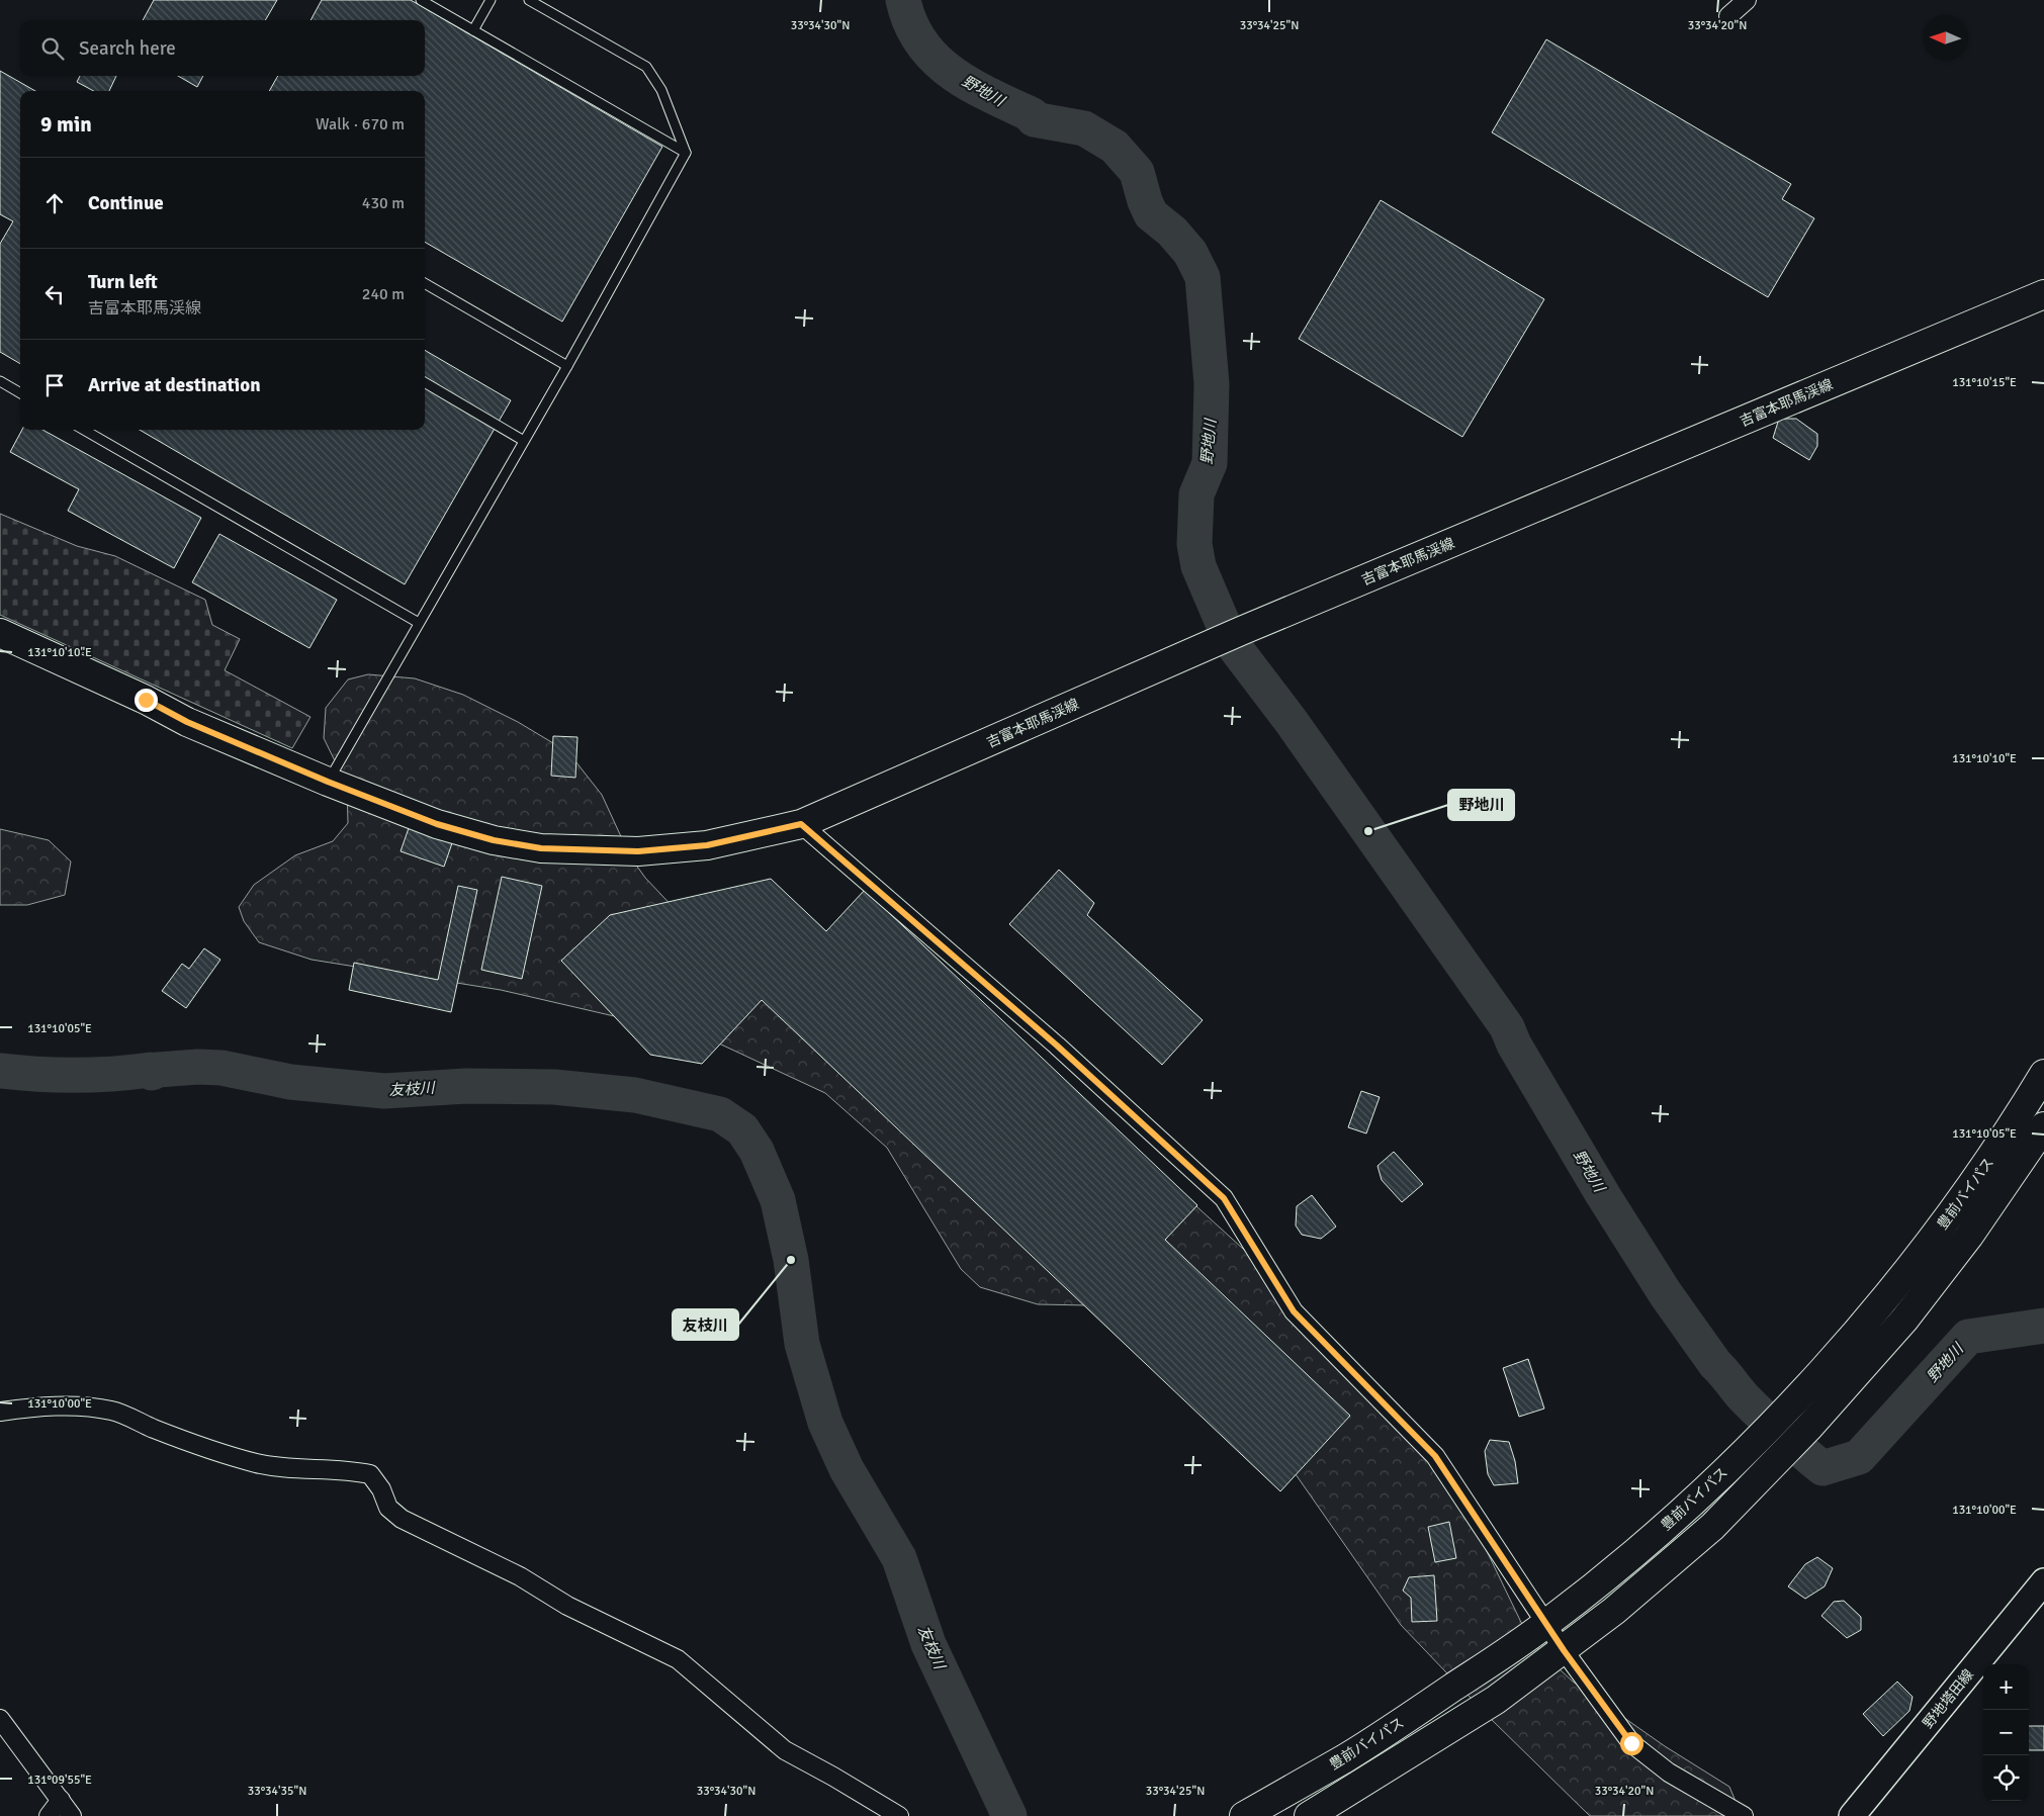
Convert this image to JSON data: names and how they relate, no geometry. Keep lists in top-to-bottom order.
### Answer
{
  "streets": {
    "main road": ["吉富本耶馬渓線", "豊前バイパス", "野地塔田線"]
  },
  "water": ["野地川", "友枝川"],
  "places": ["野地川", "友枝川"],
  "north": "left",
  "page": {
    "search": "Search here",
    "heading": ["9 min", "Walk · 670 m"],
    "list": [
      ["Continue", "430 m"],
      ["Turn left", "吉富本耶馬渓線", "240 m"],
      "Arrive at destination"
    ],
    "map_buttons": ["+", "−"]
  },
  "coordinates": [
    "33°34'30\"N",
    "33°34'25\"N",
    "33°34'20\"N",
    "131°10'15\"E",
    "131°10'10\"E",
    "131°10'05\"E",
    "131°10'00\"E",
    "131°09'55\"E",
    "33°34'35\"N"
  ]
}
